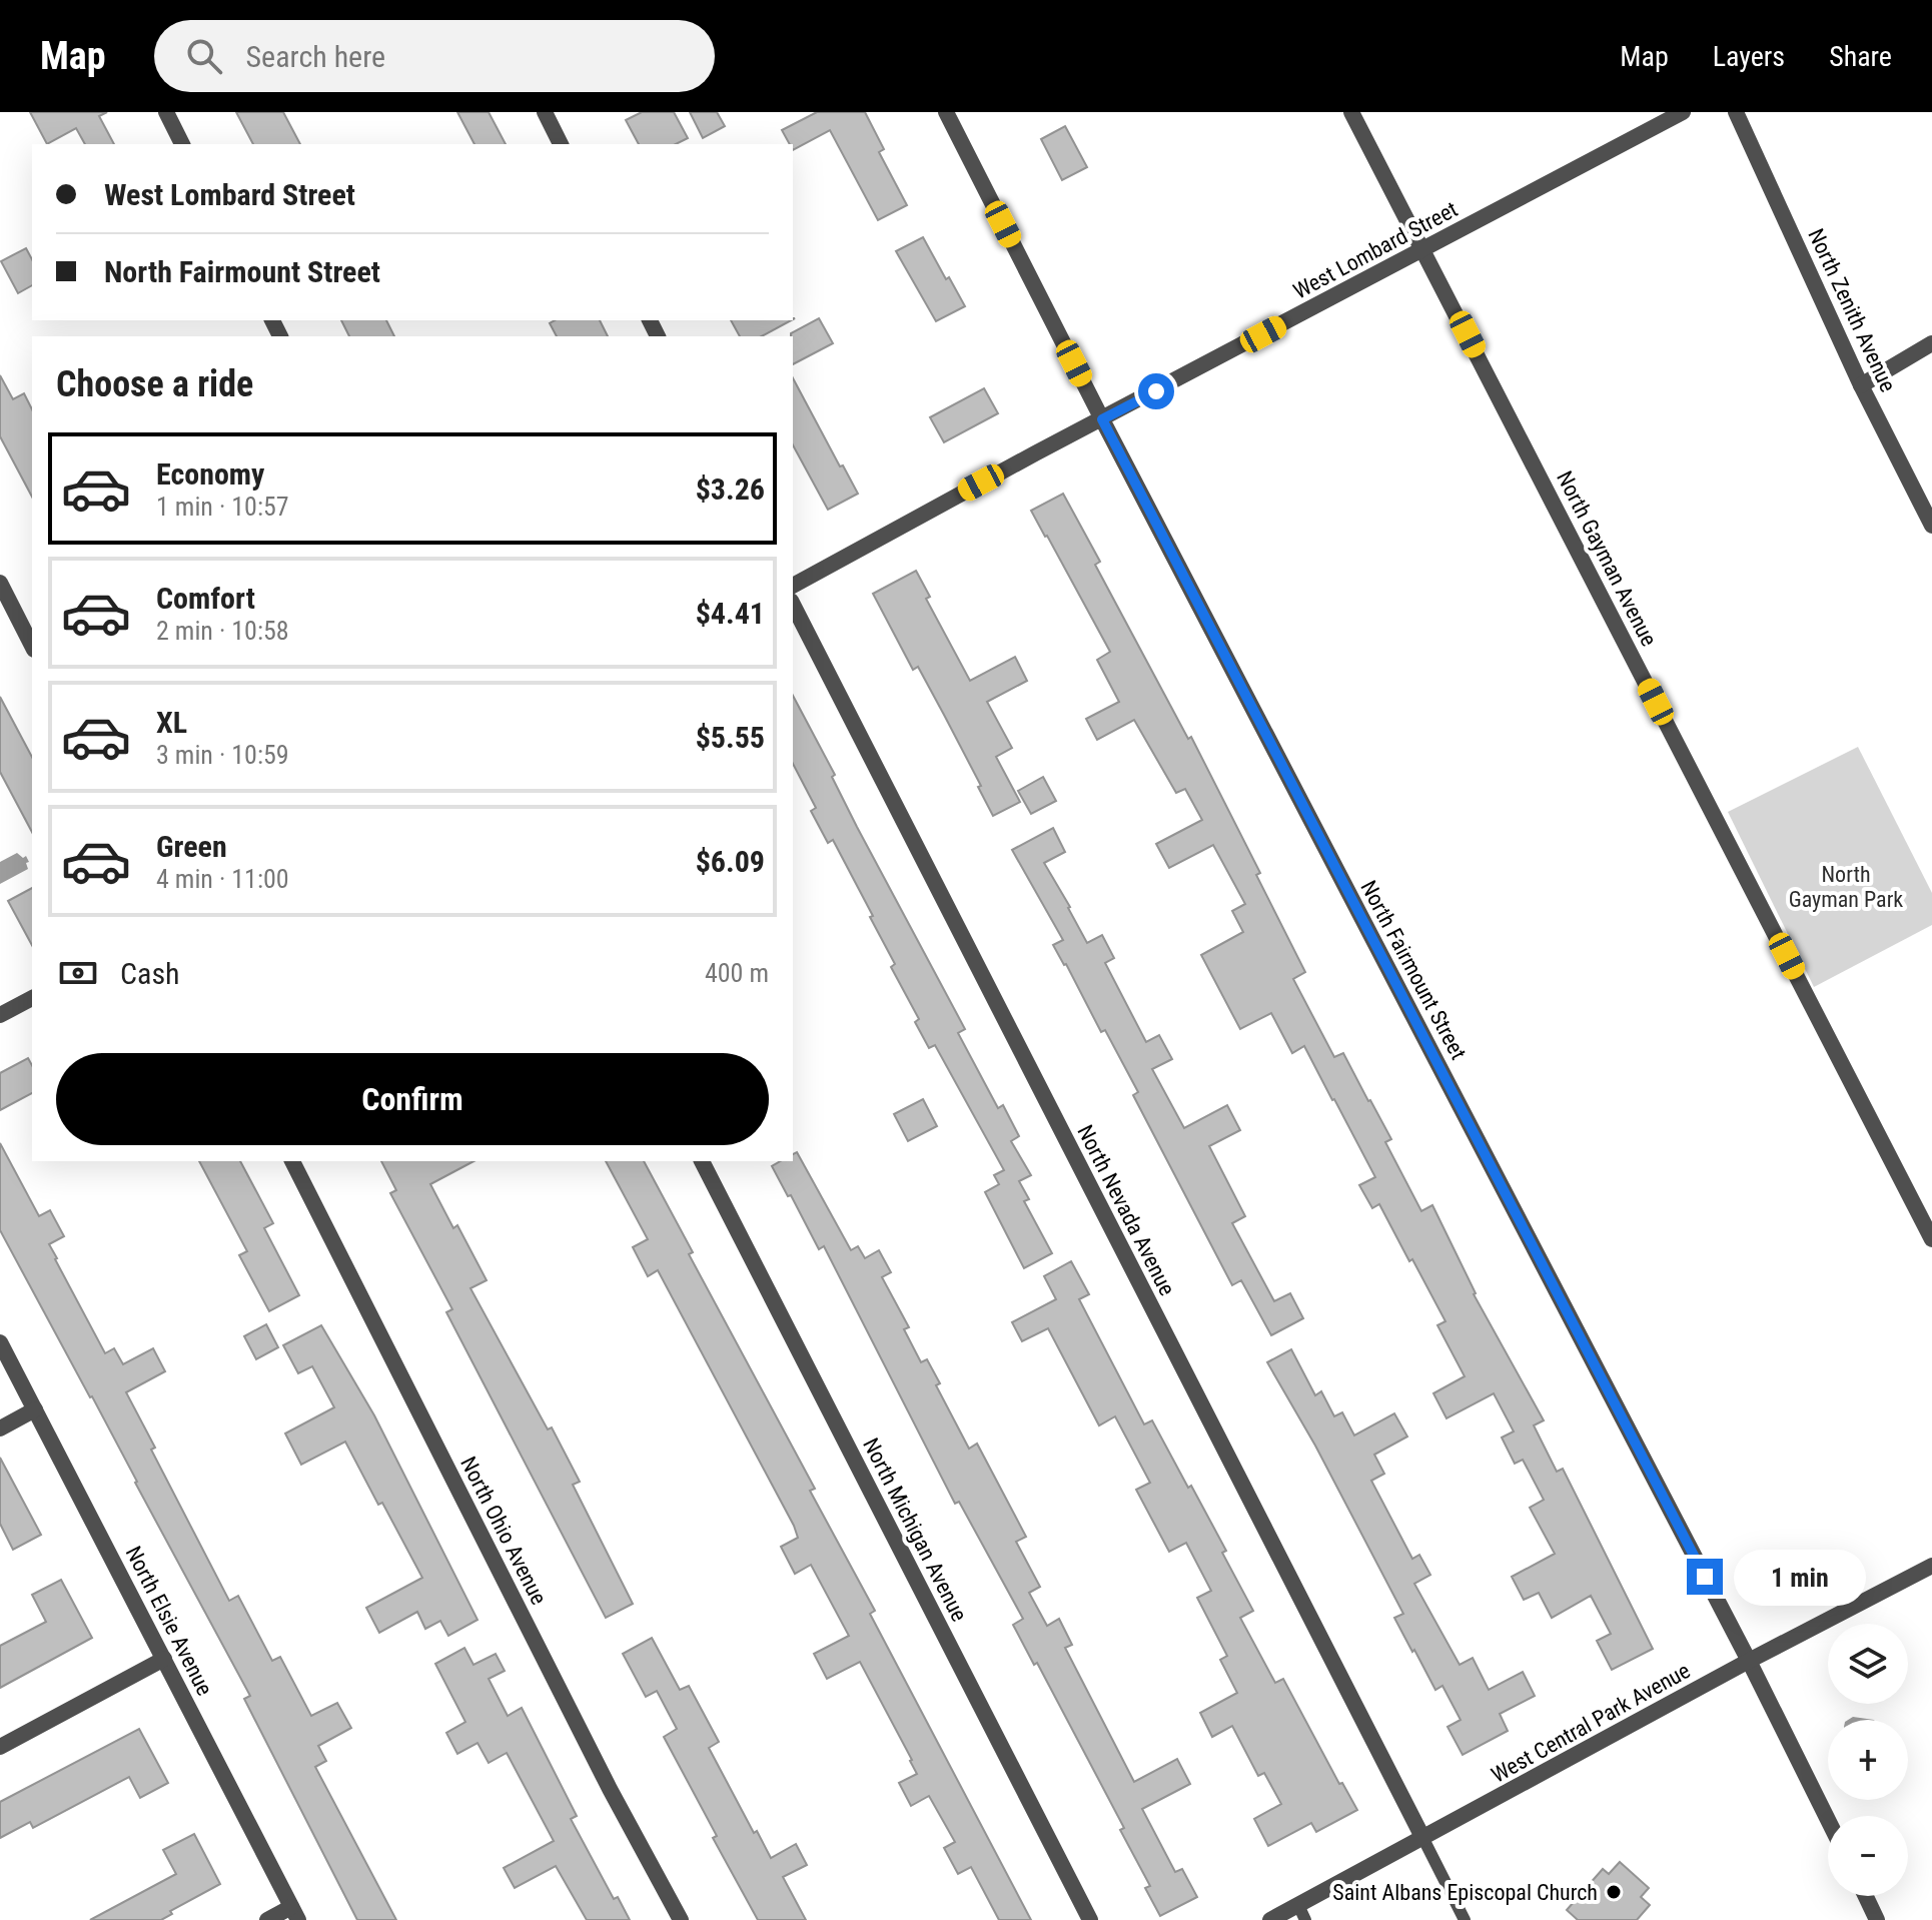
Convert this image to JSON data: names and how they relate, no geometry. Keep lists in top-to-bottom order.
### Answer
{
  "streets": {
    "street": [
      "West Lombard Street",
      "North Zenith Avenue",
      "North Gayman Avenue",
      "North Fairmount Street",
      "North Nevada Avenue",
      "North Michigan Avenue",
      "North Ohio Avenue",
      "North Elsie Avenue",
      "West Central Park Avenue"
    ]
  },
  "crossings": [
    ["West Lombard Street", "North Gayman Avenue"],
    ["West Lombard Street", "North Fairmount Street"],
    ["North Fairmount Street", "West Central Park Avenue"],
    ["North Nevada Avenue", "West Central Park Avenue"]
  ],
  "parks": ["North Gayman Park"],
  "places": ["Saint Albans Episcopal Church"],
  "page": {
    "header": "Map",
    "search": "Search here",
    "nav": ["Map", "Layers", "Share"],
    "banner": ["West Lombard Street", "North Fairmount Street"],
    "heading": "Choose a ride",
    "list": [
      {
        "name": "Economy",
        "note": "1 min · 10:57",
        "value": "$3.26"
      },
      {
        "name": "Comfort",
        "note": "2 min · 10:58",
        "value": "$4.41"
      },
      {
        "name": "XL",
        "note": "3 min · 10:59",
        "value": "$5.55"
      },
      {
        "name": "Green",
        "note": "4 min · 11:00",
        "value": "$6.09"
      }
    ],
    "pay": ["Cash", "400 m"],
    "buttons": "Confirm",
    "bubble": "1 min",
    "map_buttons": ["+", "−"]
  }
}
